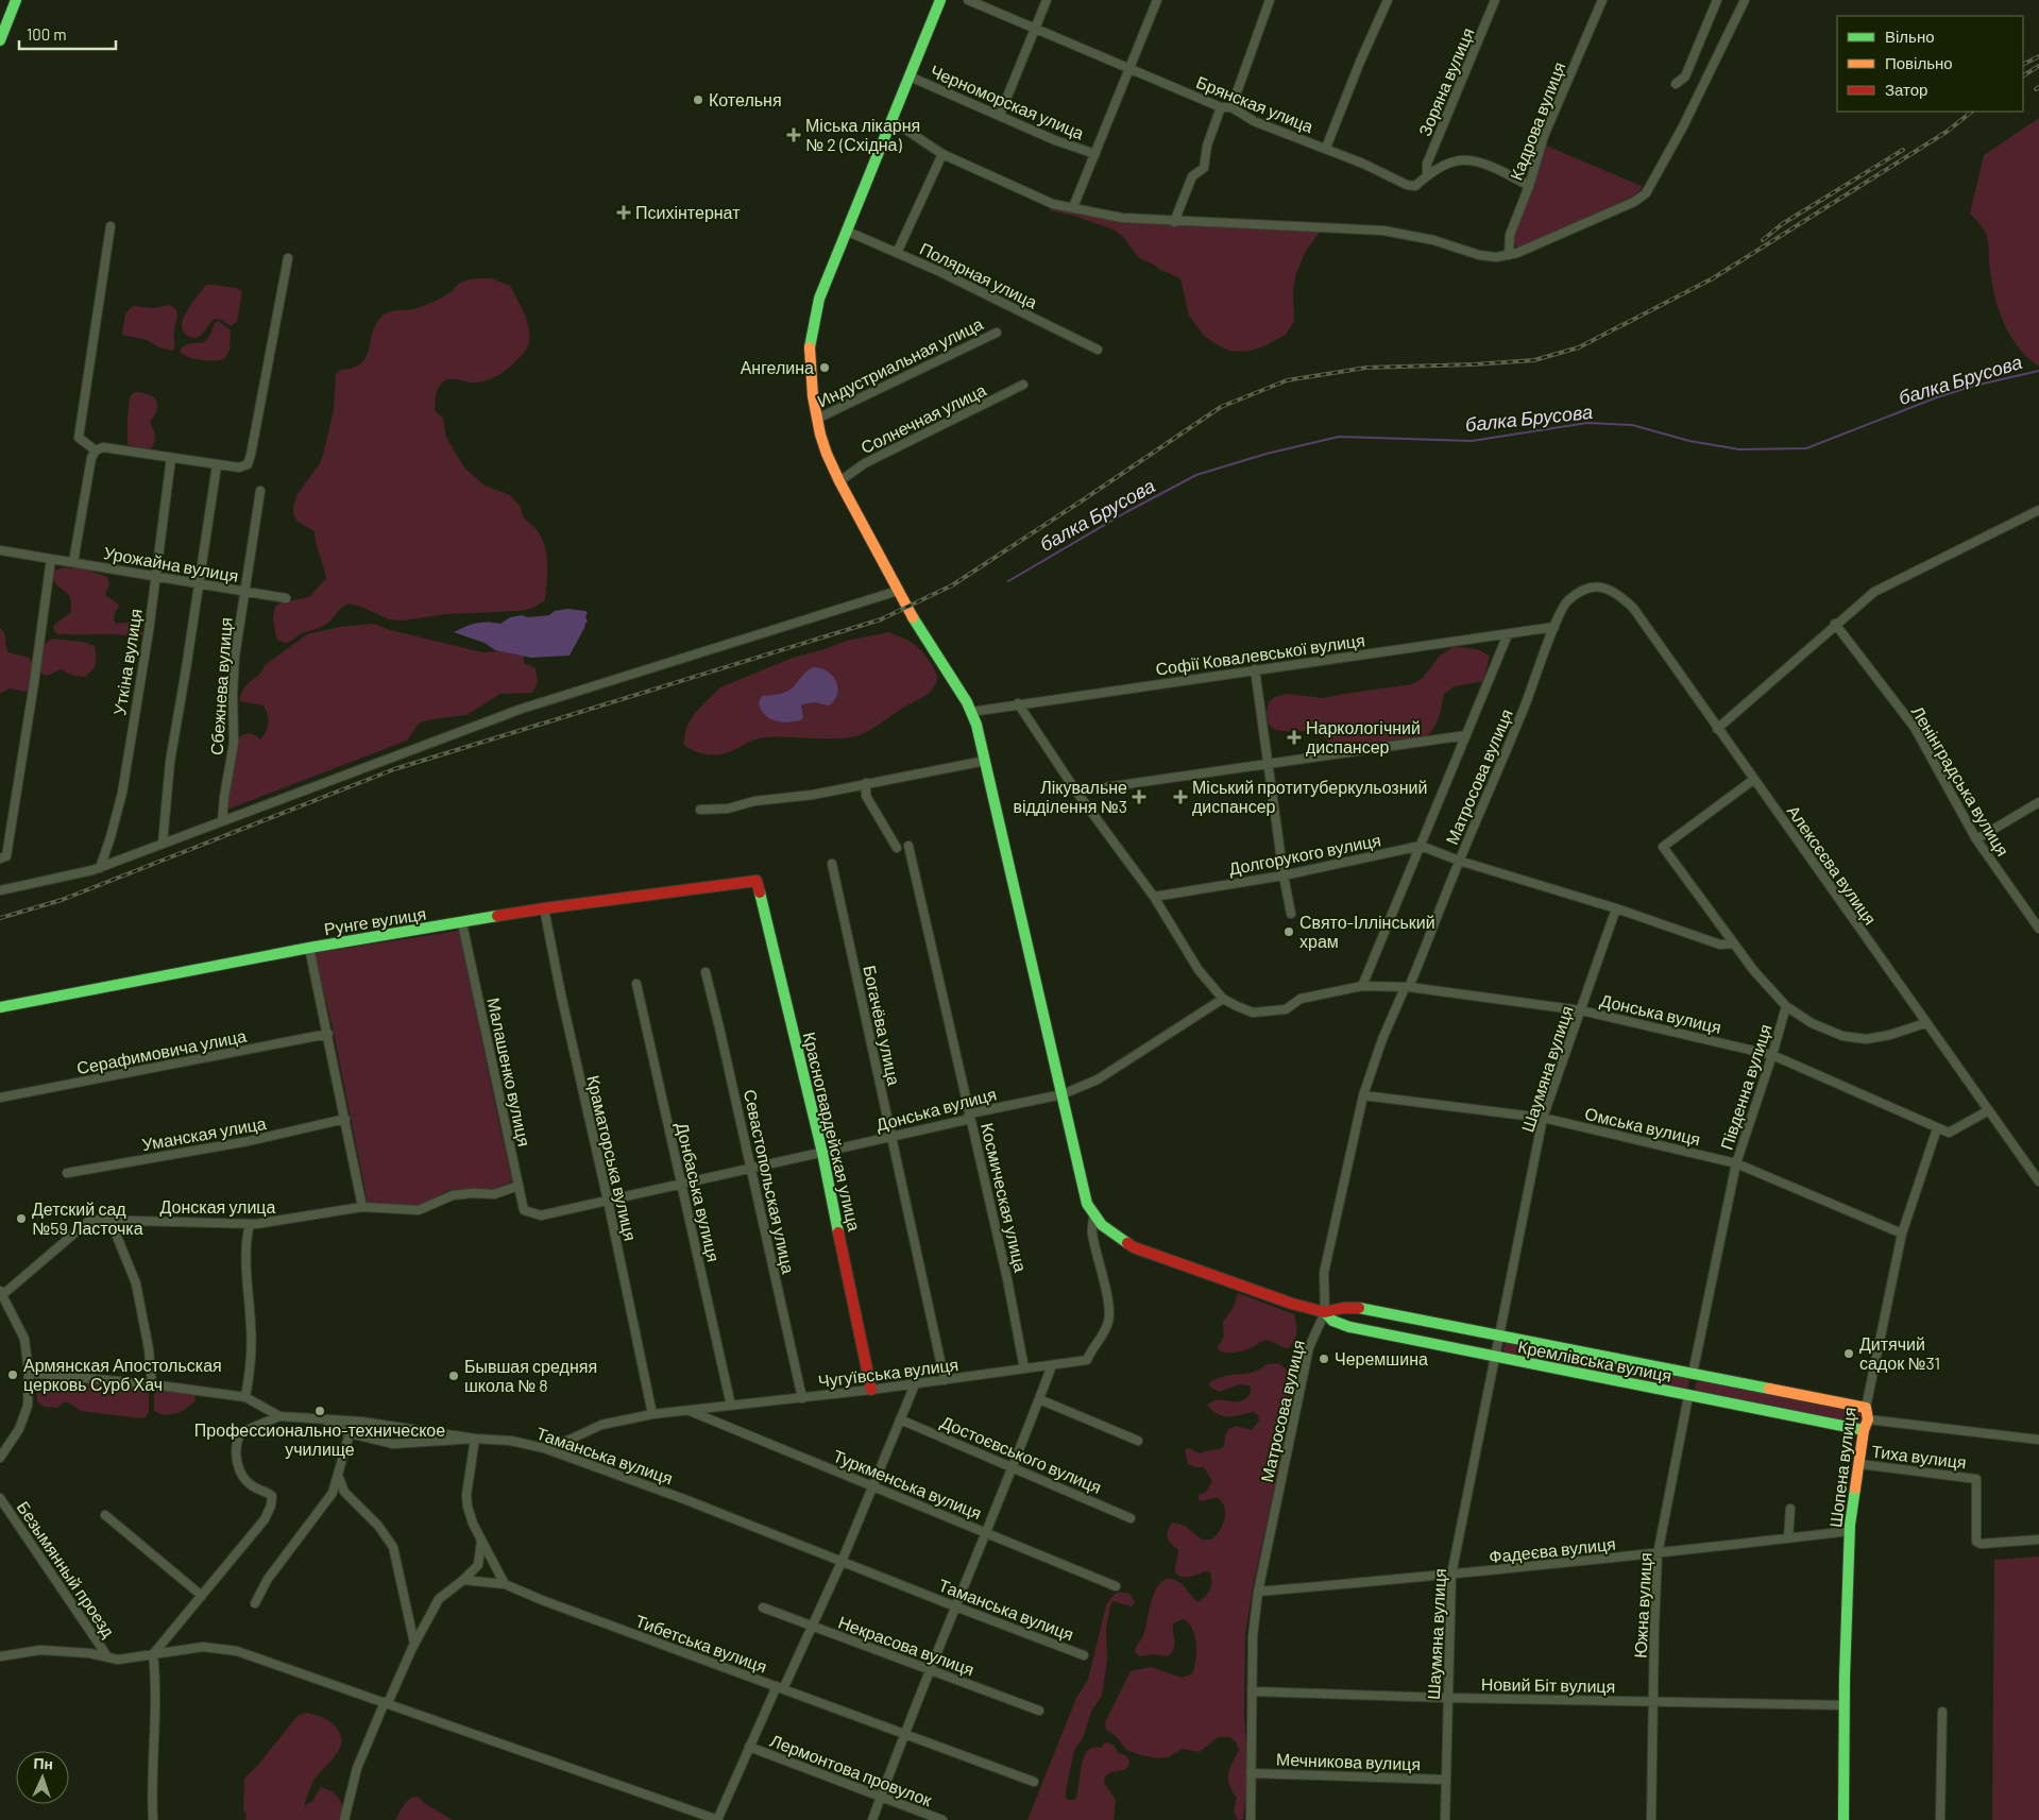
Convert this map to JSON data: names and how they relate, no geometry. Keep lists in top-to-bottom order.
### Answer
{
  "streets": {
    "street": [
      "Зоряна вулиця",
      "Черноморская улица",
      "Брянская улица",
      "Кадрова вулиця",
      "Полярная улица",
      "Индустриальная улица",
      "Солнечная улица",
      "Урожайна вулиця",
      "Софії Ковалевської вулиця",
      "Уткiна вулиця",
      "Сбежнева вулиця",
      "Матросова вулиця",
      "Ленінградська вулиця",
      "Долгорукого вулиця",
      "Алексєєва вулиця",
      "Рунге вулиця",
      "Донська вулиця",
      "Богачёва улица",
      "Серафимовича улица",
      "Шаумяна вулиця",
      "Малашенко вулиця",
      "Південна вулиця",
      "Омська вулиця",
      "Красногвардейская улица",
      "Уманская улица",
      "Краматорська вулиця",
      "Севастопольская улица",
      "Донбаська вулиця",
      "Космическая улица",
      "Донская улица",
      "Кремлівська вулиця",
      "Чугуївська вулиця",
      "Достоєвського вулиця",
      "Таманська вулиця",
      "Тиха вулиця",
      "Шопена вулиця",
      "Туркменська вулиця",
      "Фадеєва вулиця",
      "Безымянный проезд",
      "Южна вулиця",
      "Тибетська вулиця",
      "Некрасова вулиця",
      "Новий Біт вулиця",
      "Мечникова вулиця",
      "Лермонтова провулок"
    ]
  },
  "crossings": [
    ["Зоряна вулиця", "Брянская улица"],
    ["Брянская улица", "Кадрова вулиця"],
    ["Урожайна вулиця", "Уткiна вулиця"],
    ["Урожайна вулиця", "Сбежнева вулиця"],
    ["Софії Ковалевської вулиця", "Матросова вулиця"],
    ["Матросова вулиця", "Долгорукого вулиця"],
    ["Матросова вулиця", "Алексєєва вулиця"],
    ["Матросова вулиця", "Донська вулиця"],
    ["Матросова вулиця", "Омська вулиця"],
    ["Матросова вулиця", "Кремлівська вулиця"],
    ["Матросова вулиця", "Фадеєва вулиця"],
    ["Матросова вулиця", "Новий Біт вулиця"],
    ["Матросова вулиця", "Мечникова вулиця"],
    ["Алексєєва вулиця", "Південна вулиця"],
    ["Рунге вулиця", "Малашенко вулиця"],
    ["Рунге вулиця", "Красногвардейская улица"],
    ["Рунге вулиця", "Краматорська вулиця"],
    ["Донська вулиця", "Богачёва улица"],
    ["Донська вулиця", "Шаумяна вулиця"],
    ["Донська вулиця", "Малашенко вулиця"],
    ["Донська вулиця", "Південна вулиця"],
    ["Донська вулиця", "Красногвардейская улица"],
    ["Донська вулиця", "Краматорська вулиця"],
    ["Донська вулиця", "Севастопольская улица"],
    ["Донська вулиця", "Донбаська вулиця"],
    ["Донська вулиця", "Космическая улица"],
    ["Донська вулиця", "Кремлівська вулиця"],
    ["Донська вулиця", "Шопена вулиця"],
    ["Богачёва улица", "Чугуївська вулиця"],
    ["Шаумяна вулиця", "Омська вулиця"],
    ["Шаумяна вулиця", "Кремлівська вулиця"],
    ["Шаумяна вулиця", "Фадеєва вулиця"],
    ["Шаумяна вулиця", "Новий Біт вулиця"],
    ["Шаумяна вулиця", "Мечникова вулиця"],
    ["Малашенко вулиця", "Донская улица"],
    ["Південна вулиця", "Омська вулиця"],
    ["Південна вулиця", "Кремлівська вулиця"],
    ["Омська вулиця", "Шопена вулиця"],
    ["Красногвардейская улица", "Чугуївська вулиця"],
    ["Краматорська вулиця", "Чугуївська вулиця"],
    ["Севастопольская улица", "Чугуївська вулиця"],
    ["Донбаська вулиця", "Чугуївська вулиця"],
    ["Космическая улица", "Чугуївська вулиця"],
    ["Кремлівська вулиця", "Чугуївська вулиця"],
    ["Кремлівська вулиця", "Шопена вулиця"],
    ["Кремлівська вулиця", "Южна вулиця"],
    ["Чугуївська вулиця", "Таманська вулиця"],
    ["Чугуївська вулиця", "Туркменська вулиця"],
    ["Тиха вулиця", "Шопена вулиця"],
    ["Шопена вулиця", "Фадеєва вулиця"],
    ["Шопена вулиця", "Новий Біт вулиця"],
    ["Фадеєва вулиця", "Южна вулиця"],
    ["Южна вулиця", "Новий Біт вулиця"]
  ],
  "water": ["балка Брусова"],
  "places": {
    "other": [
      "Котельня",
      "Ангелина",
      "Свято-Іллінський храм",
      "Детский сад №59 Ласточка",
      "Дитячий садок №31",
      "Черемшина",
      "Армянская Апостольская церковь Сурб Хач",
      "Бывшая средняя школа № 8",
      "Профессионально-техническое училище"
    ],
    "health": [
      "Міська лікарня № 2 (Східна)",
      "Психінтернат",
      "Наркологічний диспансер",
      "Лікувальне відділення №3",
      "Міський протитуберкульозний диспансер"
    ]
  },
  "legend": ["Вільно", "Повільно", "Затор"],
  "scale_bar": "100 m",
  "north": "top"
}
